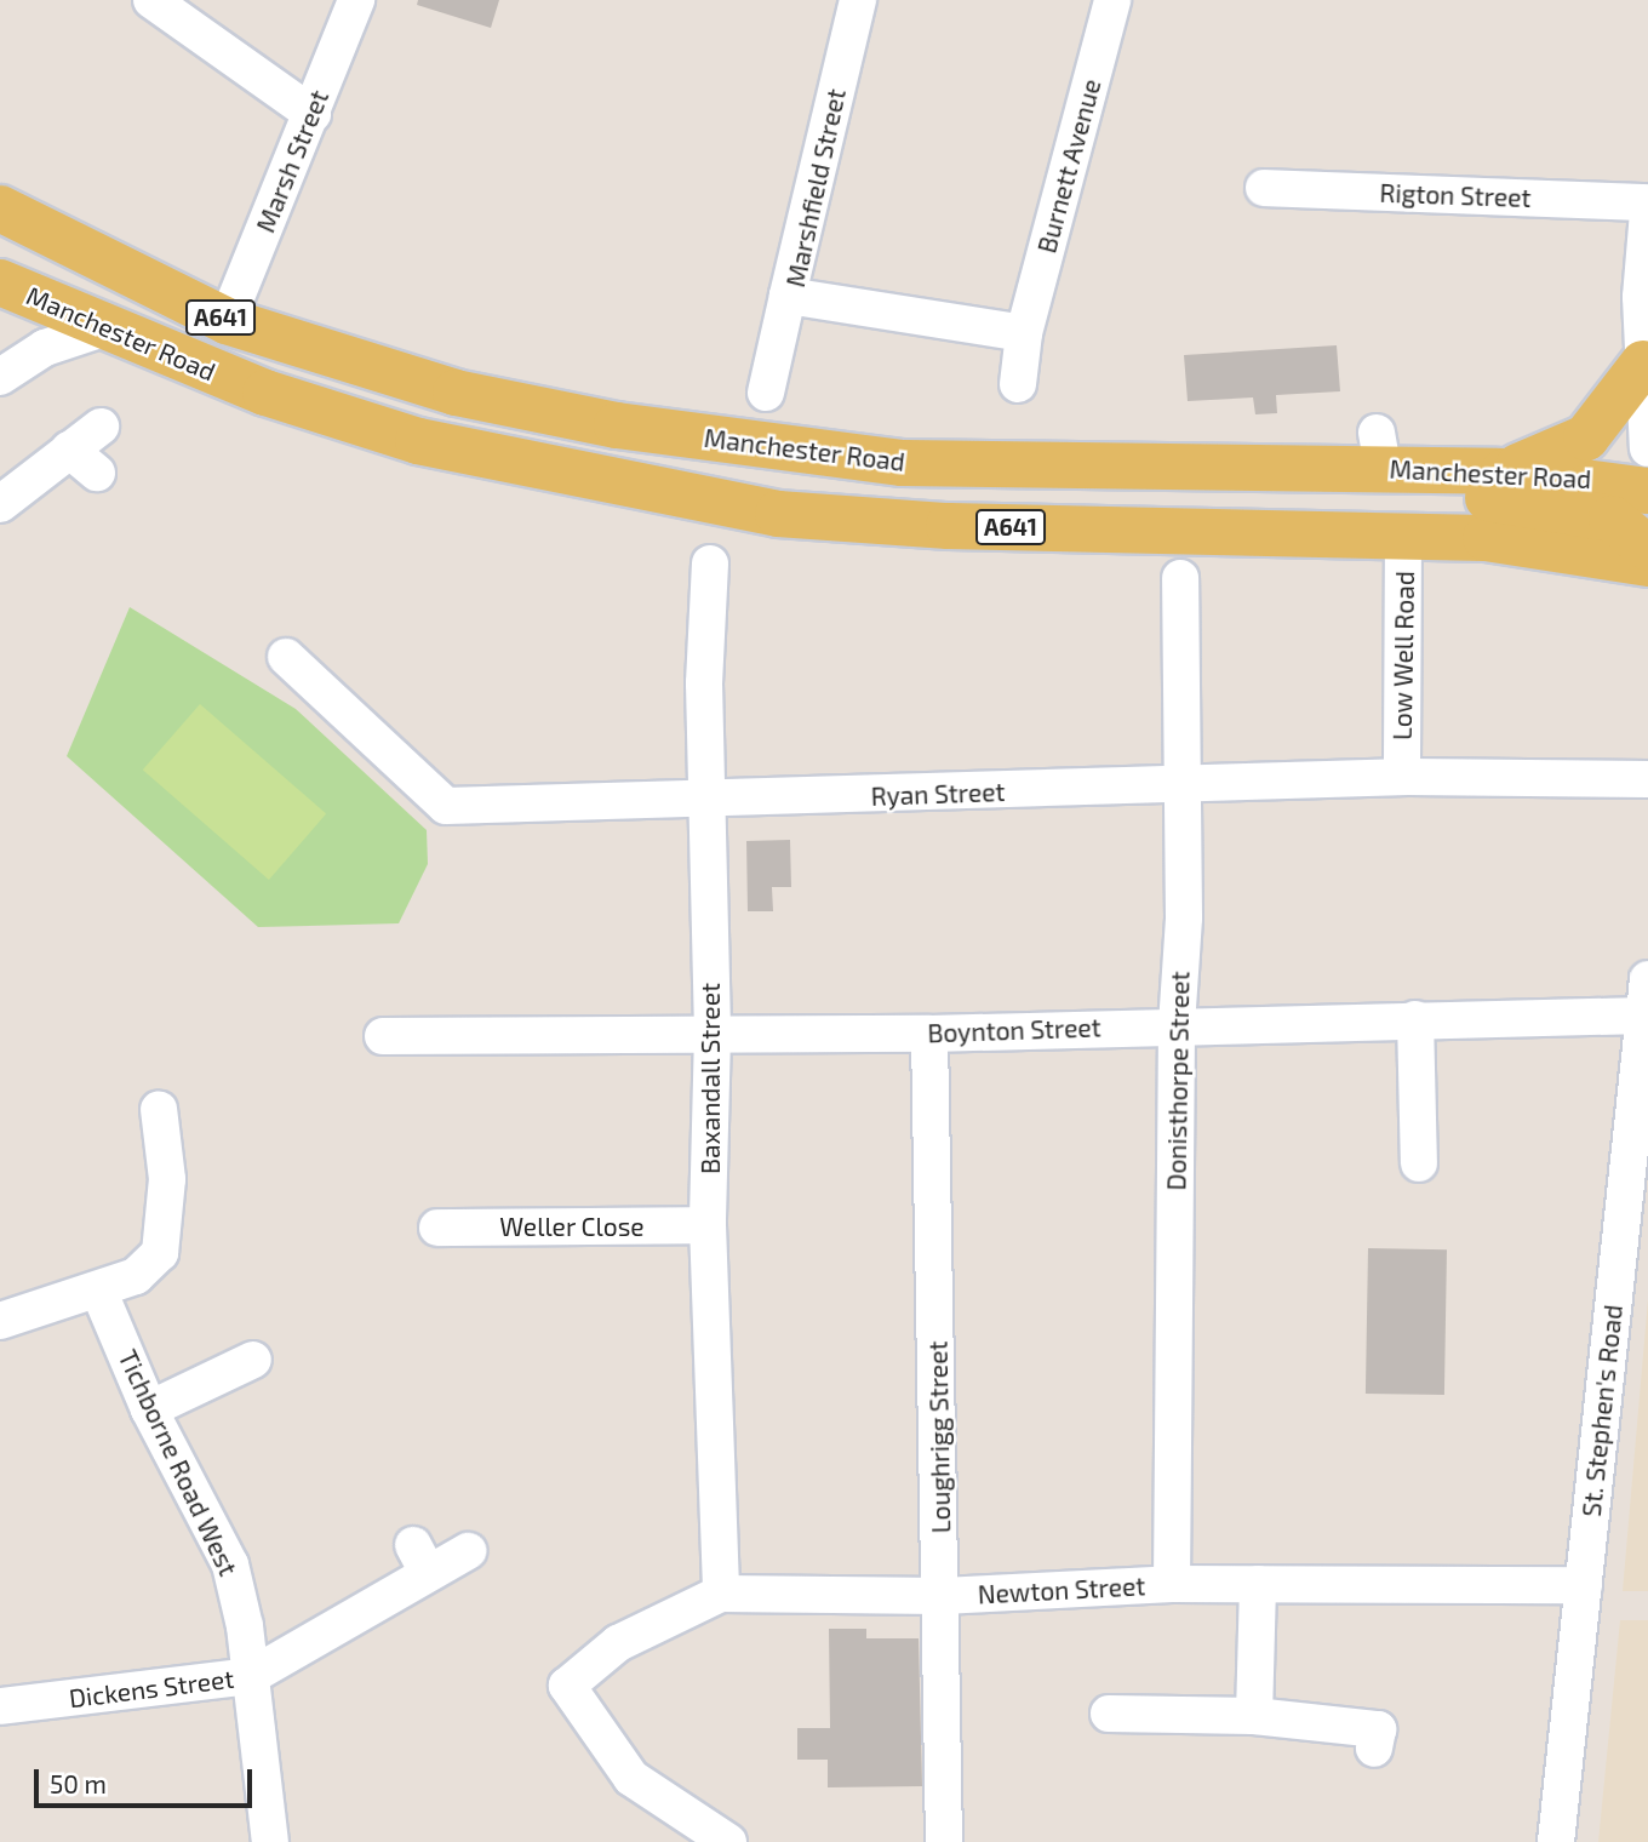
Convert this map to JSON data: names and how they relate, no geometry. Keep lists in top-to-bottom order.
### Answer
{
  "streets": {
    "main road": ["A641", "Manchester Road"],
    "street": [
      "Marsh Street",
      "Burnett Avenue",
      "Marshfield Street",
      "Rigton Street",
      "Low Well Road",
      "Ryan Street",
      "Boynton Street",
      "Baxandall Street",
      "Donisthorpe Street",
      "Weller Close",
      "St. Stephen's Road",
      "Loughrigg Street",
      "Tichborne Road West",
      "Newton Street",
      "Dickens Street"
    ]
  },
  "crossings": [
    ["Marsh Street", "Manchester Road"],
    ["Burnett Avenue", "Marshfield Street"],
    ["Manchester Road", "Low Well Road"],
    ["Low Well Road", "Ryan Street"],
    ["Ryan Street", "Baxandall Street"],
    ["Ryan Street", "Donisthorpe Street"],
    ["Boynton Street", "Baxandall Street"],
    ["Boynton Street", "Donisthorpe Street"],
    ["Boynton Street", "St. Stephen's Road"],
    ["Boynton Street", "Loughrigg Street"],
    ["Baxandall Street", "Weller Close"],
    ["Baxandall Street", "Newton Street"],
    ["Donisthorpe Street", "Newton Street"],
    ["St. Stephen's Road", "Newton Street"],
    ["Loughrigg Street", "Newton Street"],
    ["Tichborne Road West", "Dickens Street"]
  ],
  "scale_bar": "50 m"
}
